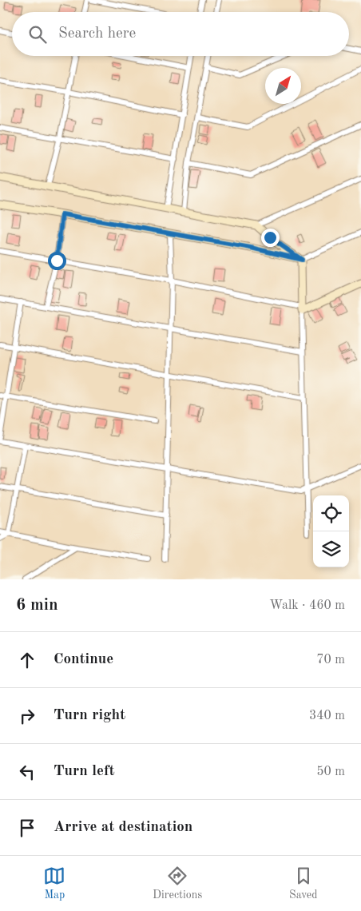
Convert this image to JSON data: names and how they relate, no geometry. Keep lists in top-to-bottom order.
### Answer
{
  "north": "top right",
  "page": {
    "search": "Search here",
    "heading": ["6 min", "Walk · 460 m"],
    "list": [
      ["Continue", "70 m"],
      ["Turn right", "340 m"],
      ["Turn left", "50 m"],
      "Arrive at destination"
    ],
    "nav": ["Map", "Directions", "Saved"]
  }
}
